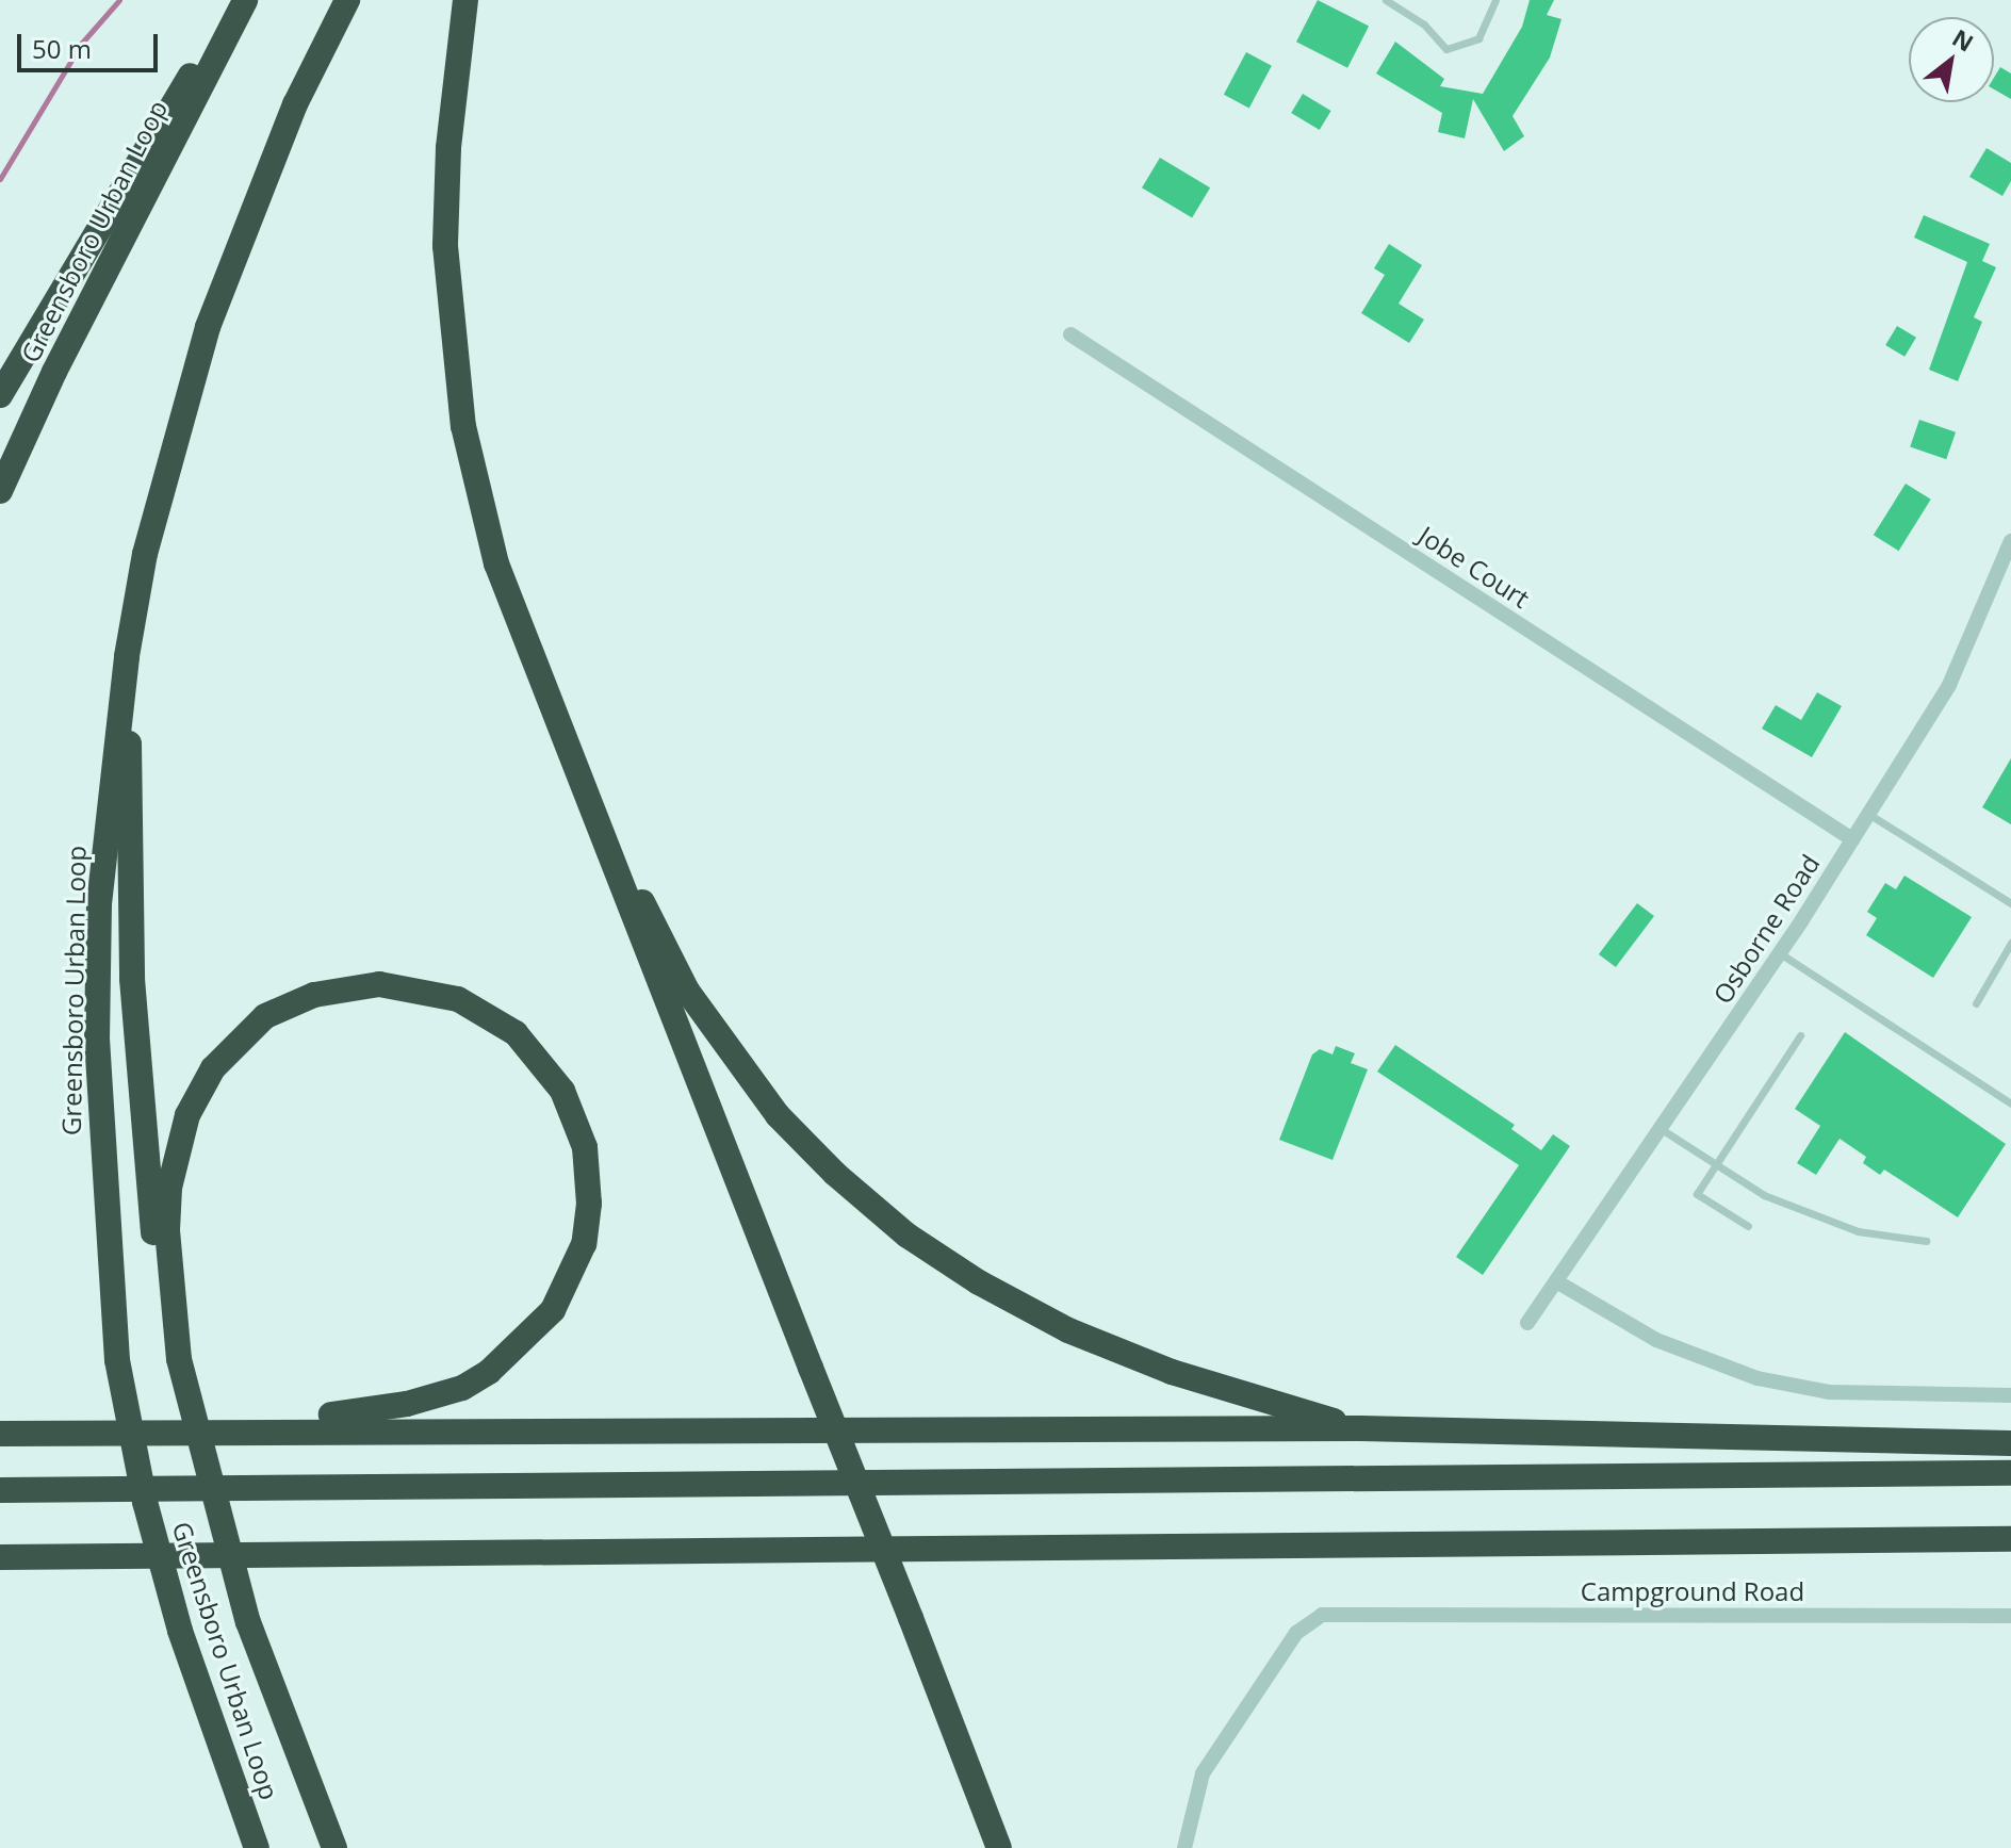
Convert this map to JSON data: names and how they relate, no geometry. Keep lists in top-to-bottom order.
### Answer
{
  "streets": {
    "highway": ["Greensboro Urban Loop"],
    "street": ["Jobe Court", "Osborne Road", "Campground Road"]
  },
  "crossings": [
    ["Jobe Court", "Osborne Road"]
  ],
  "scale_bar": "50 m",
  "north": "top right"
}
